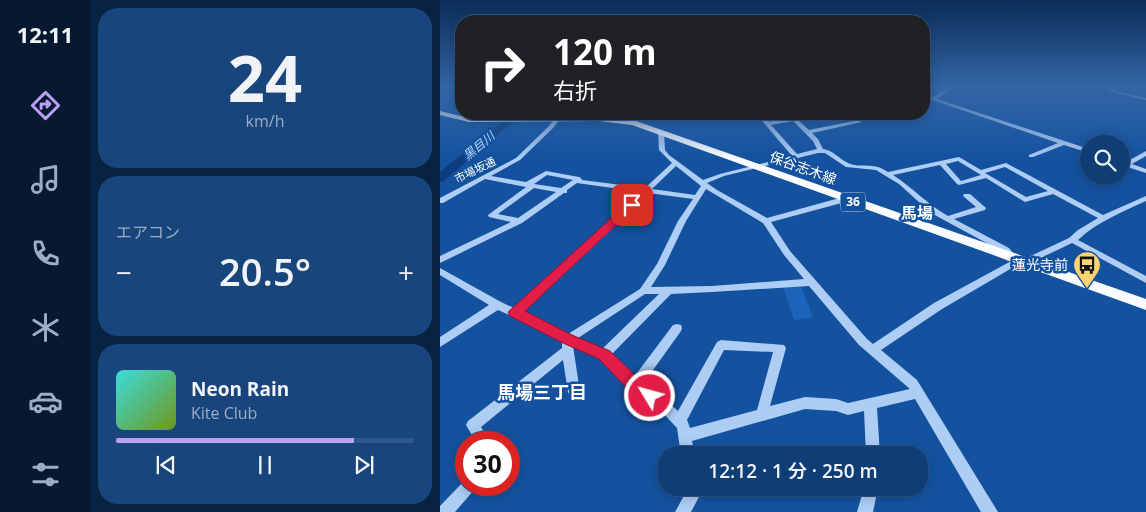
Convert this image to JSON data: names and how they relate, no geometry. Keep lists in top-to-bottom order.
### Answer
{
  "streets": {
    "main road": ["保谷志木線", "36"],
    "street": ["市場坂通"]
  },
  "districts": ["馬場", "馬場三丁目"],
  "water": ["黒目川"],
  "places": {
    "bus stop": ["蓮光寺前"]
  },
  "page": {
    "tabs": "12:11",
    "tile": [
      ["24", "km/h"],
      "エアコン"
    ],
    "turn": ["120 m", "右折"],
    "heat": ["−", "20.5°", "+"],
    "song": ["Neon Rain", "Kite Club"],
    "limit": "30",
    "trip": "12:12 · 1 分 · 250 m"
  }
}
